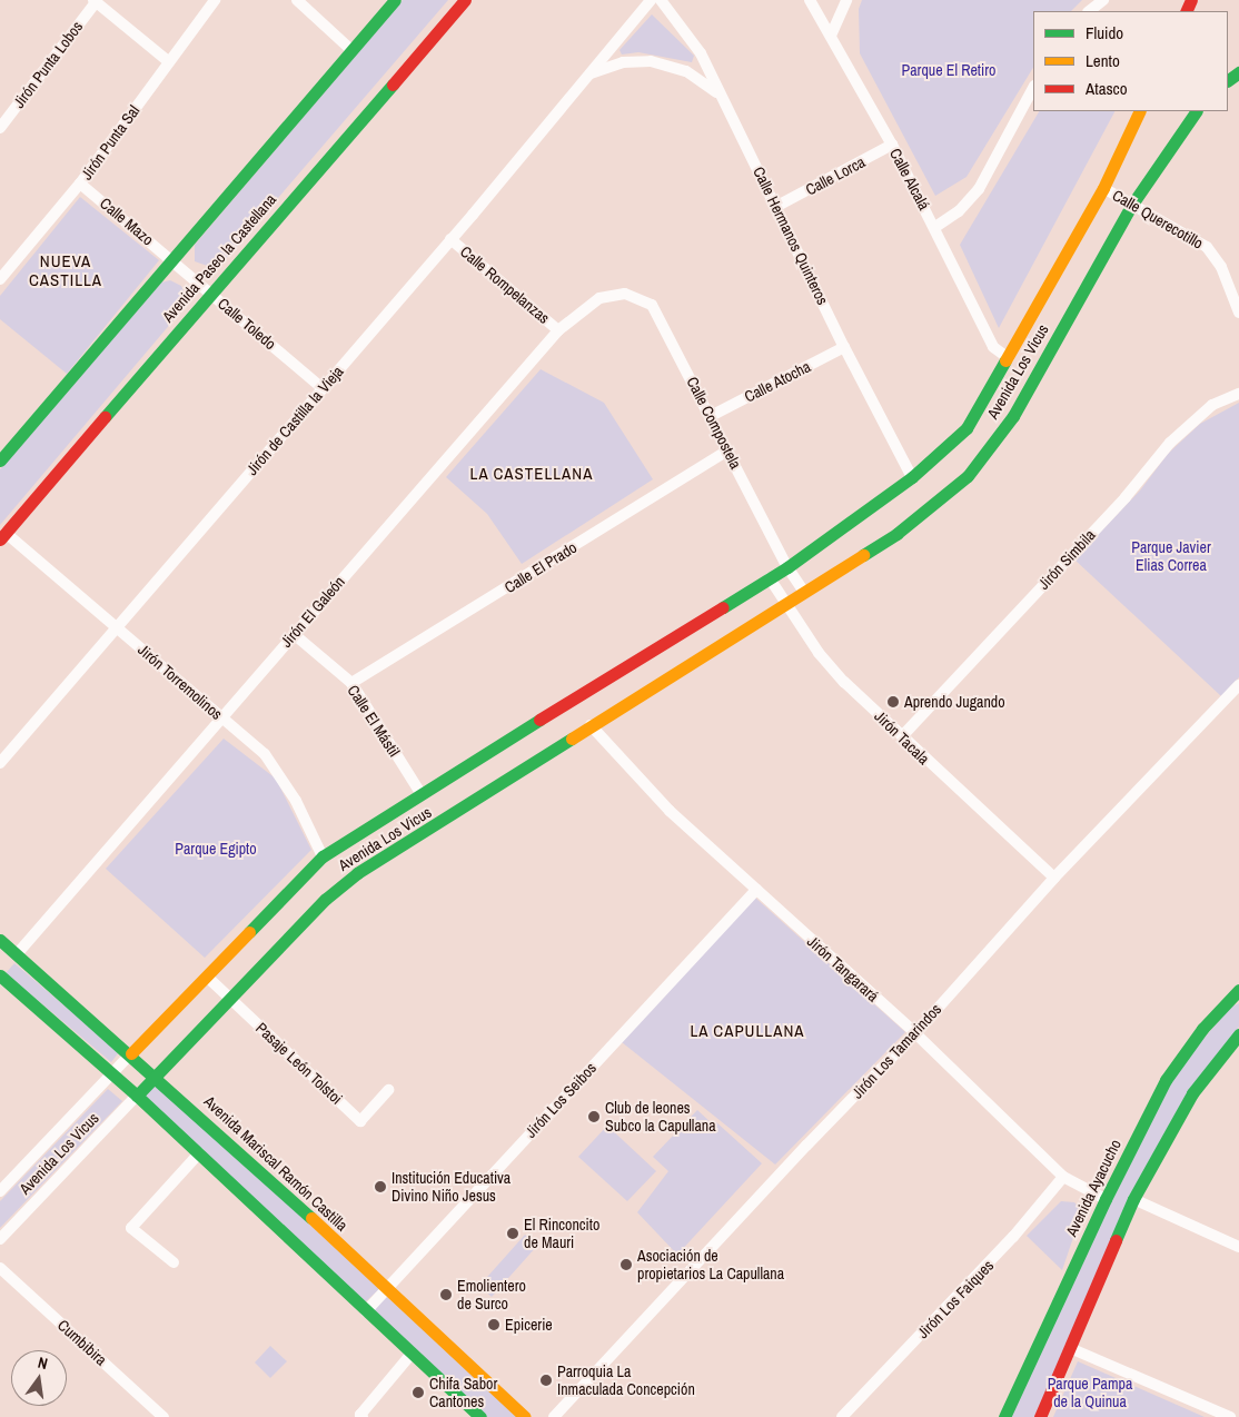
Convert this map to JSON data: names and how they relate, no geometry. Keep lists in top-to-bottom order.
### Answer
{
  "streets": {
    "main road": [
      "Avenida Paseo la Castellana",
      "Avenida Los Vicus",
      "Avenida Mariscal Ramón Castilla",
      "Avenida Ayacucho"
    ],
    "street": [
      "Jirón Punta Lobos",
      "Jirón Punta Sal",
      "Calle Lorca",
      "Calle Alcalá",
      "Calle Querecotillo",
      "Calle Mazo",
      "Calle Hermanos Quinteros",
      "Calle Rompelanzas",
      "Calle Toledo",
      "Calle Atocha",
      "Jirón de Castilla la Vieja",
      "Calle Compostela",
      "Jirón Simbila",
      "Calle El Prado",
      "Jirón El Galeón",
      "Jirón Torremolinos",
      "Calle El Mástil",
      "Jirón Tacala",
      "Jirón Tangarará",
      "Jirón Los Tamarindos",
      "Pasaje León Tolstoi",
      "Jirón Los Seibos",
      "Jirón Los Faiques",
      "Cumbibira"
    ]
  },
  "crossings": [
    ["Jirón Punta Sal", "Calle Mazo"],
    ["Calle Lorca", "Calle Alcalá"],
    ["Calle Lorca", "Calle Hermanos Quinteros"],
    ["Calle Alcalá", "Avenida Los Vicus"],
    ["Calle Querecotillo", "Avenida Los Vicus"],
    ["Calle Mazo", "Calle Toledo"],
    ["Calle Hermanos Quinteros", "Avenida Los Vicus"],
    ["Calle Hermanos Quinteros", "Calle Atocha"],
    ["Calle Hermanos Quinteros", "Jirón de Castilla la Vieja"],
    ["Avenida Paseo la Castellana", "Calle Toledo"],
    ["Avenida Paseo la Castellana", "Jirón Torremolinos"],
    ["Calle Rompelanzas", "Jirón de Castilla la Vieja"],
    ["Calle Rompelanzas", "Jirón El Galeón"],
    ["Calle Toledo", "Jirón de Castilla la Vieja"],
    ["Avenida Los Vicus", "Calle Compostela"],
    ["Avenida Los Vicus", "Jirón Torremolinos"],
    ["Avenida Los Vicus", "Calle El Mástil"],
    ["Avenida Los Vicus", "Jirón Tacala"],
    ["Avenida Los Vicus", "Jirón Tangarará"],
    ["Avenida Los Vicus", "Pasaje León Tolstoi"],
    ["Avenida Los Vicus", "Avenida Mariscal Ramón Castilla"],
    ["Calle Atocha", "Calle Compostela"],
    ["Jirón de Castilla la Vieja", "Jirón Torremolinos"],
    ["Calle Compostela", "Calle El Prado"],
    ["Calle Compostela", "Jirón El Galeón"],
    ["Jirón Simbila", "Jirón Tacala"],
    ["Calle El Prado", "Calle El Mástil"],
    ["Jirón El Galeón", "Jirón Torremolinos"],
    ["Jirón El Galeón", "Calle El Mástil"],
    ["Jirón El Galeón", "Avenida Mariscal Ramón Castilla"],
    ["Jirón Tacala", "Jirón Los Tamarindos"],
    ["Jirón Tangarará", "Jirón Los Tamarindos"],
    ["Jirón Tangarará", "Jirón Los Seibos"],
    ["Jirón Tangarará", "Avenida Ayacucho"],
    ["Jirón Tangarará", "Jirón Los Faiques"],
    ["Jirón Los Seibos", "Avenida Mariscal Ramón Castilla"]
  ],
  "districts": ["NUEVA CASTILLA", "LA CASTELLANA", "LA CAPULLANA"],
  "parks": [
    "Parque El Retiro",
    "Parque Javier Elias Correa",
    "Parque Egipto",
    "Parque Pampa de la Quinua"
  ],
  "places": [
    "Aprendo Jugando",
    "Club de leones Subco la Capullana",
    "Institución Educativa Divino Niño Jesus",
    "El Rinconcito de Mauri",
    "Asociación de propietarios La Capullana",
    "Emolientero de Surco",
    "Epicerie",
    "Parroquia La Inmaculada Concepción",
    "Chifa Sabor Cantones"
  ],
  "legend": ["Fluido", "Lento", "Atasco"],
  "north": "top"
}
